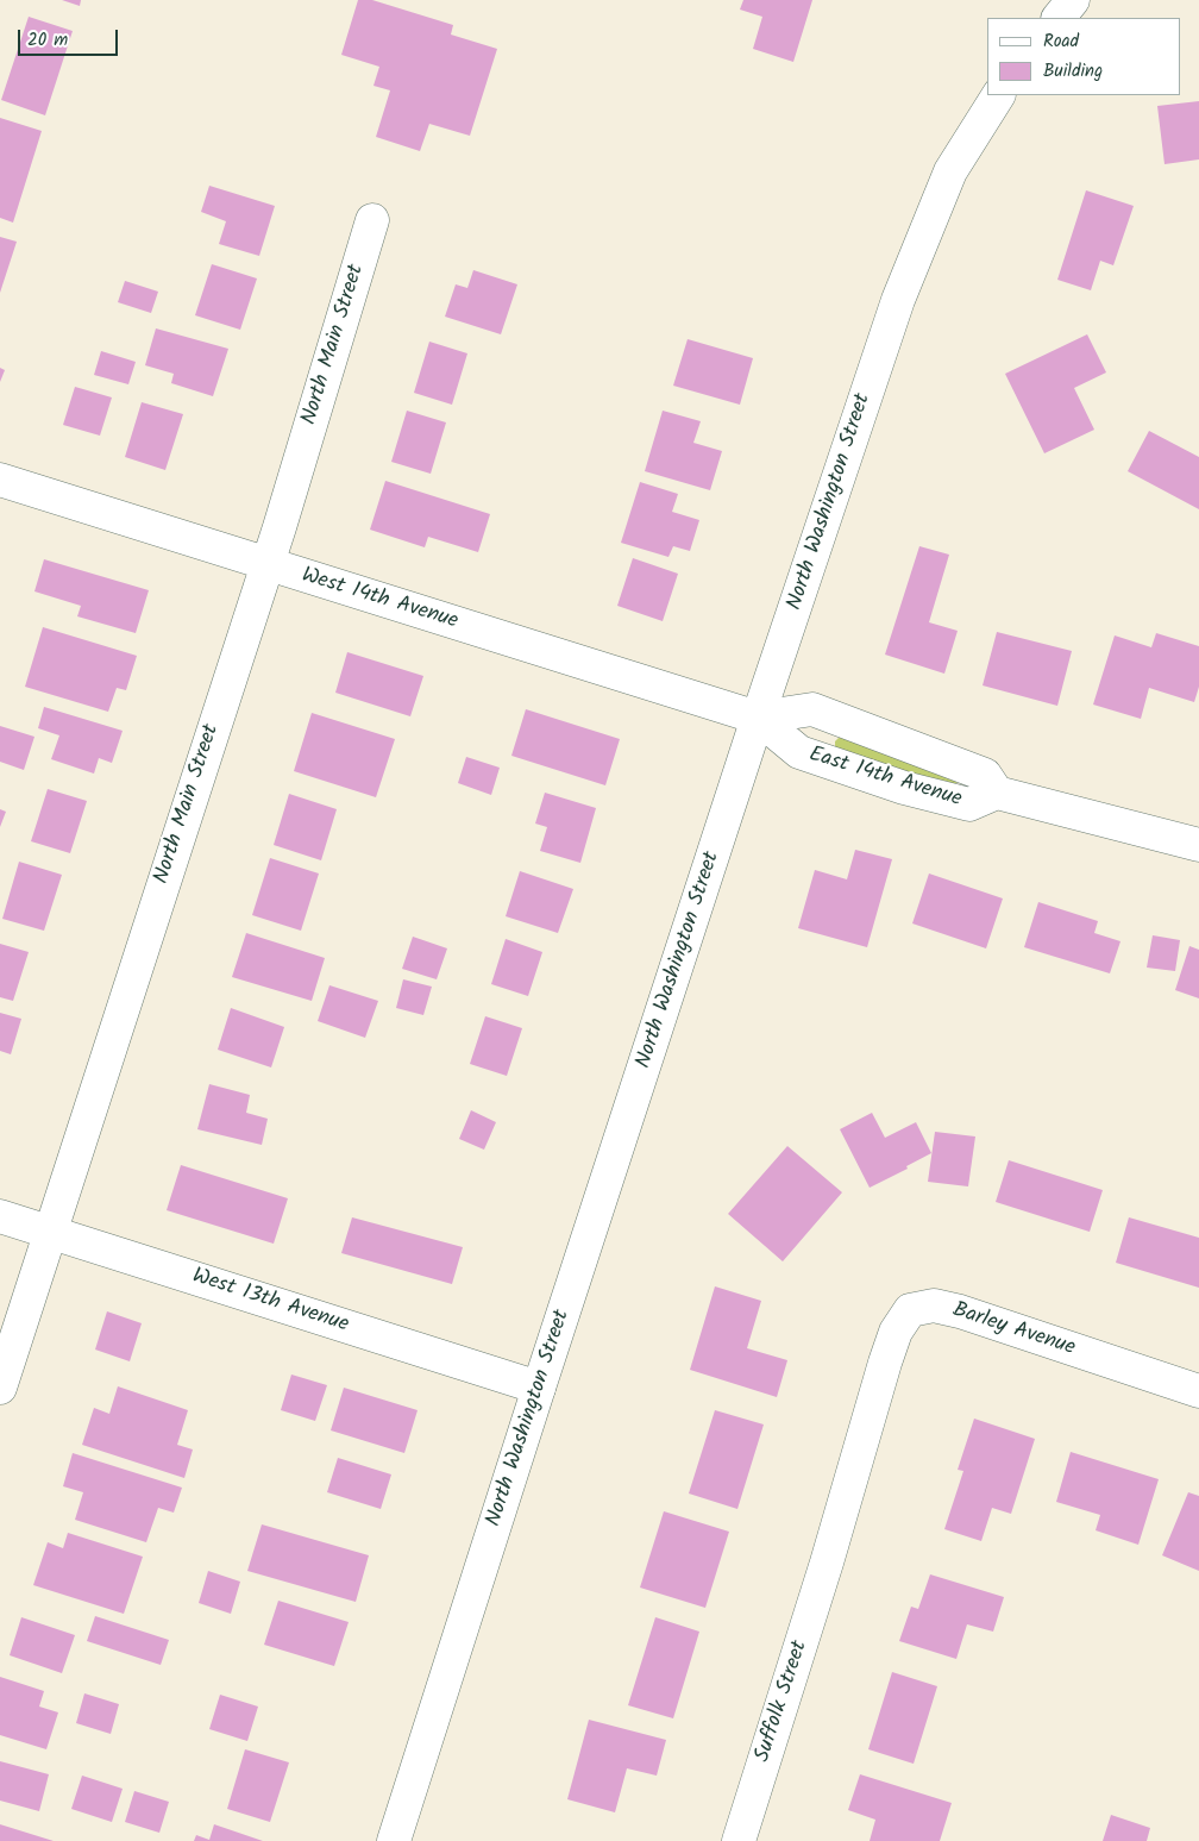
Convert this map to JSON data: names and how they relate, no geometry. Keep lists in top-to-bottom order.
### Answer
{
  "streets": {
    "street": [
      "North Main Street",
      "North Washington Street",
      "West 14th Avenue",
      "East 14th Avenue",
      "West 13th Avenue",
      "Barley Avenue",
      "Suffolk Street"
    ]
  },
  "crossings": [
    ["North Main Street", "West 14th Avenue"],
    ["North Main Street", "West 13th Avenue"],
    ["North Washington Street", "West 14th Avenue"],
    ["North Washington Street", "East 14th Avenue"],
    ["North Washington Street", "West 13th Avenue"],
    ["West 14th Avenue", "East 14th Avenue"],
    ["Barley Avenue", "Suffolk Street"]
  ],
  "legend": ["Road", "Building"],
  "scale_bar": "20 m"
}
